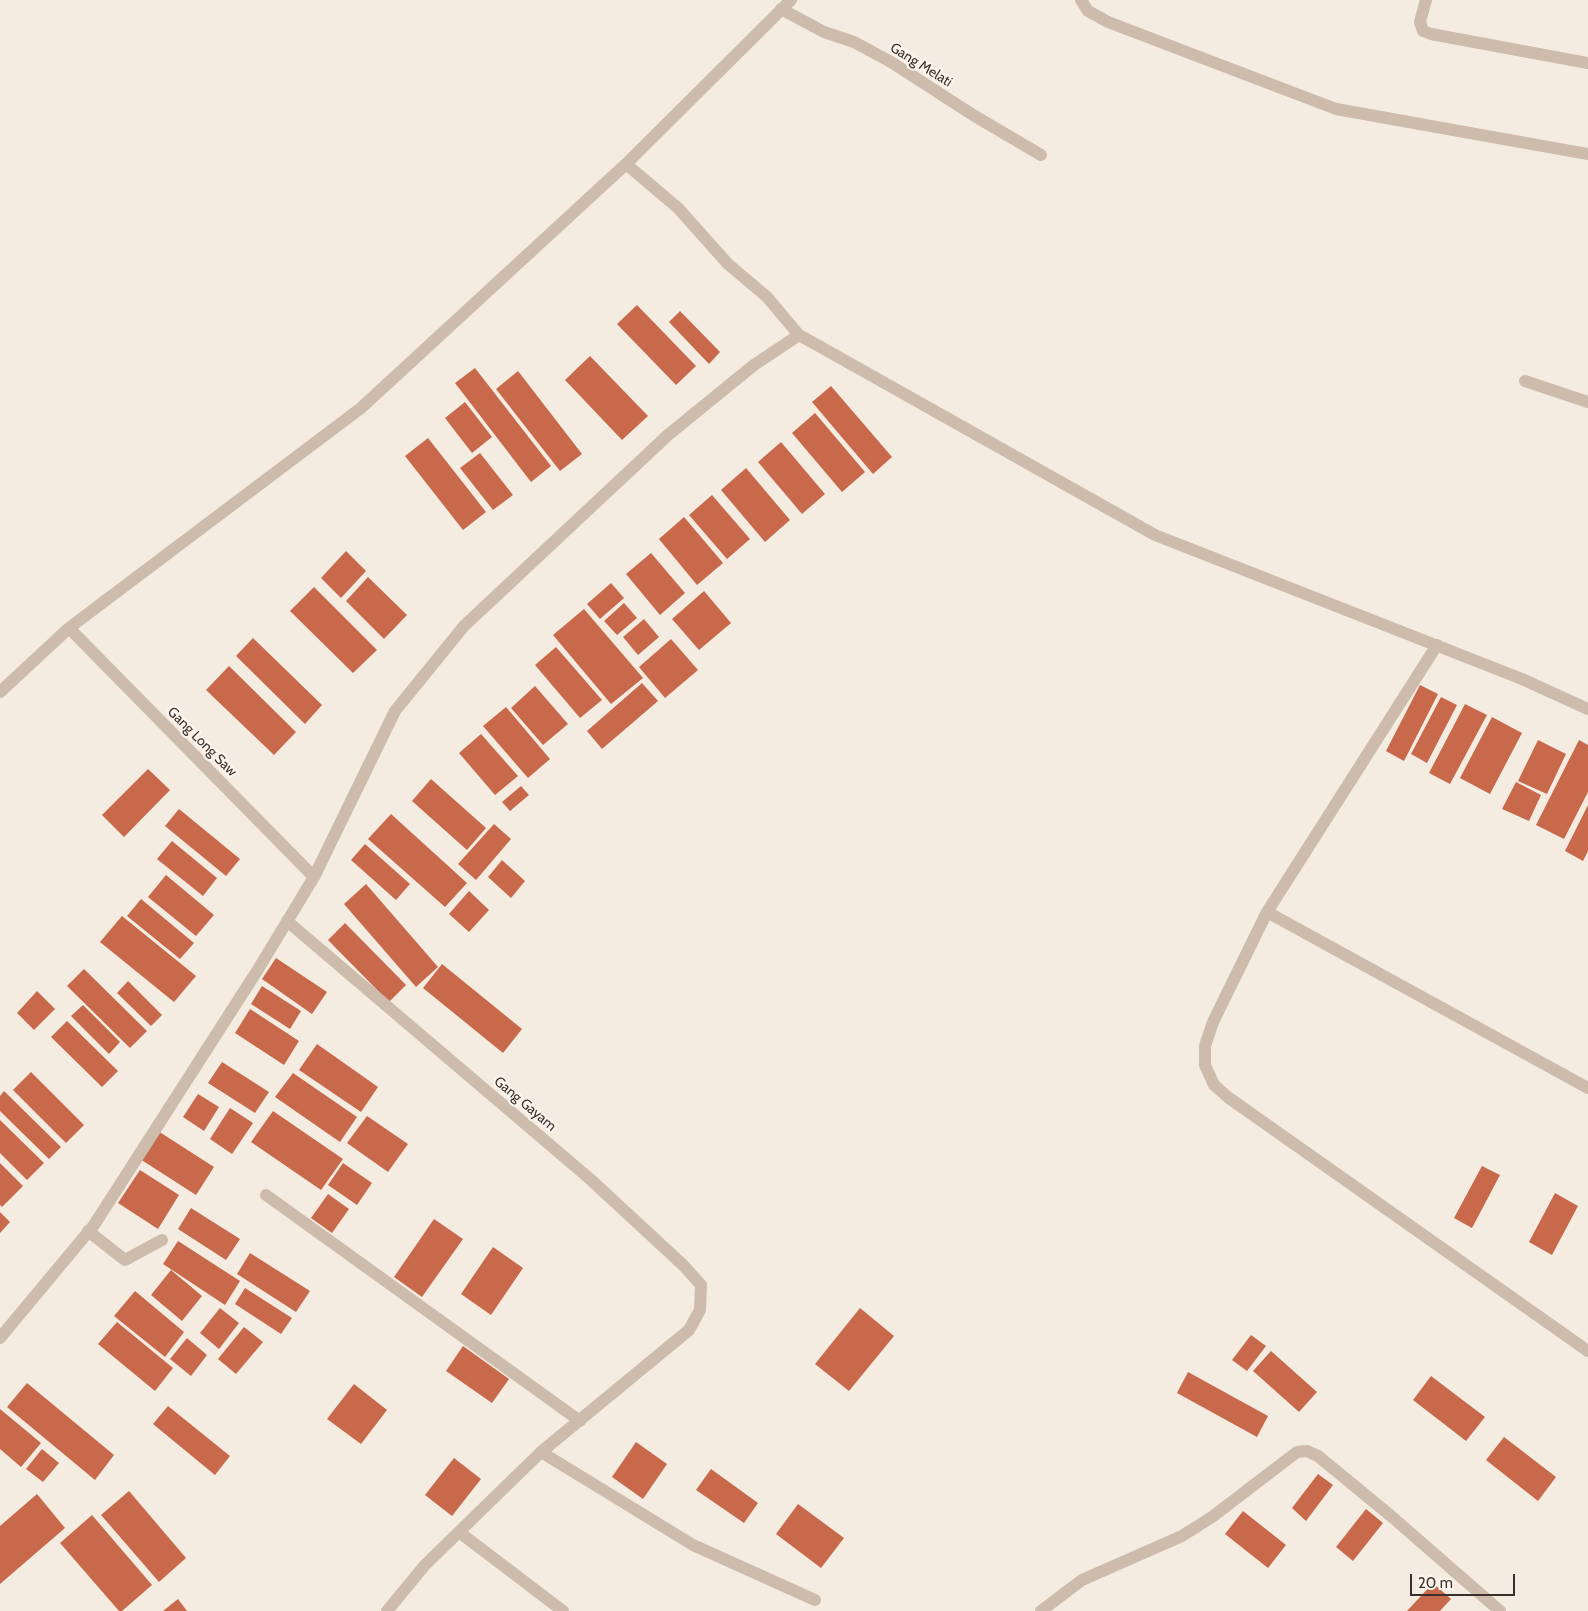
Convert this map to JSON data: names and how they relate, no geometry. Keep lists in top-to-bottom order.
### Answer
{
  "streets": {
    "street": ["Gang Melati", "Gang Long Saw", "Gang Gayam"]
  },
  "scale_bar": "20 m"
}
